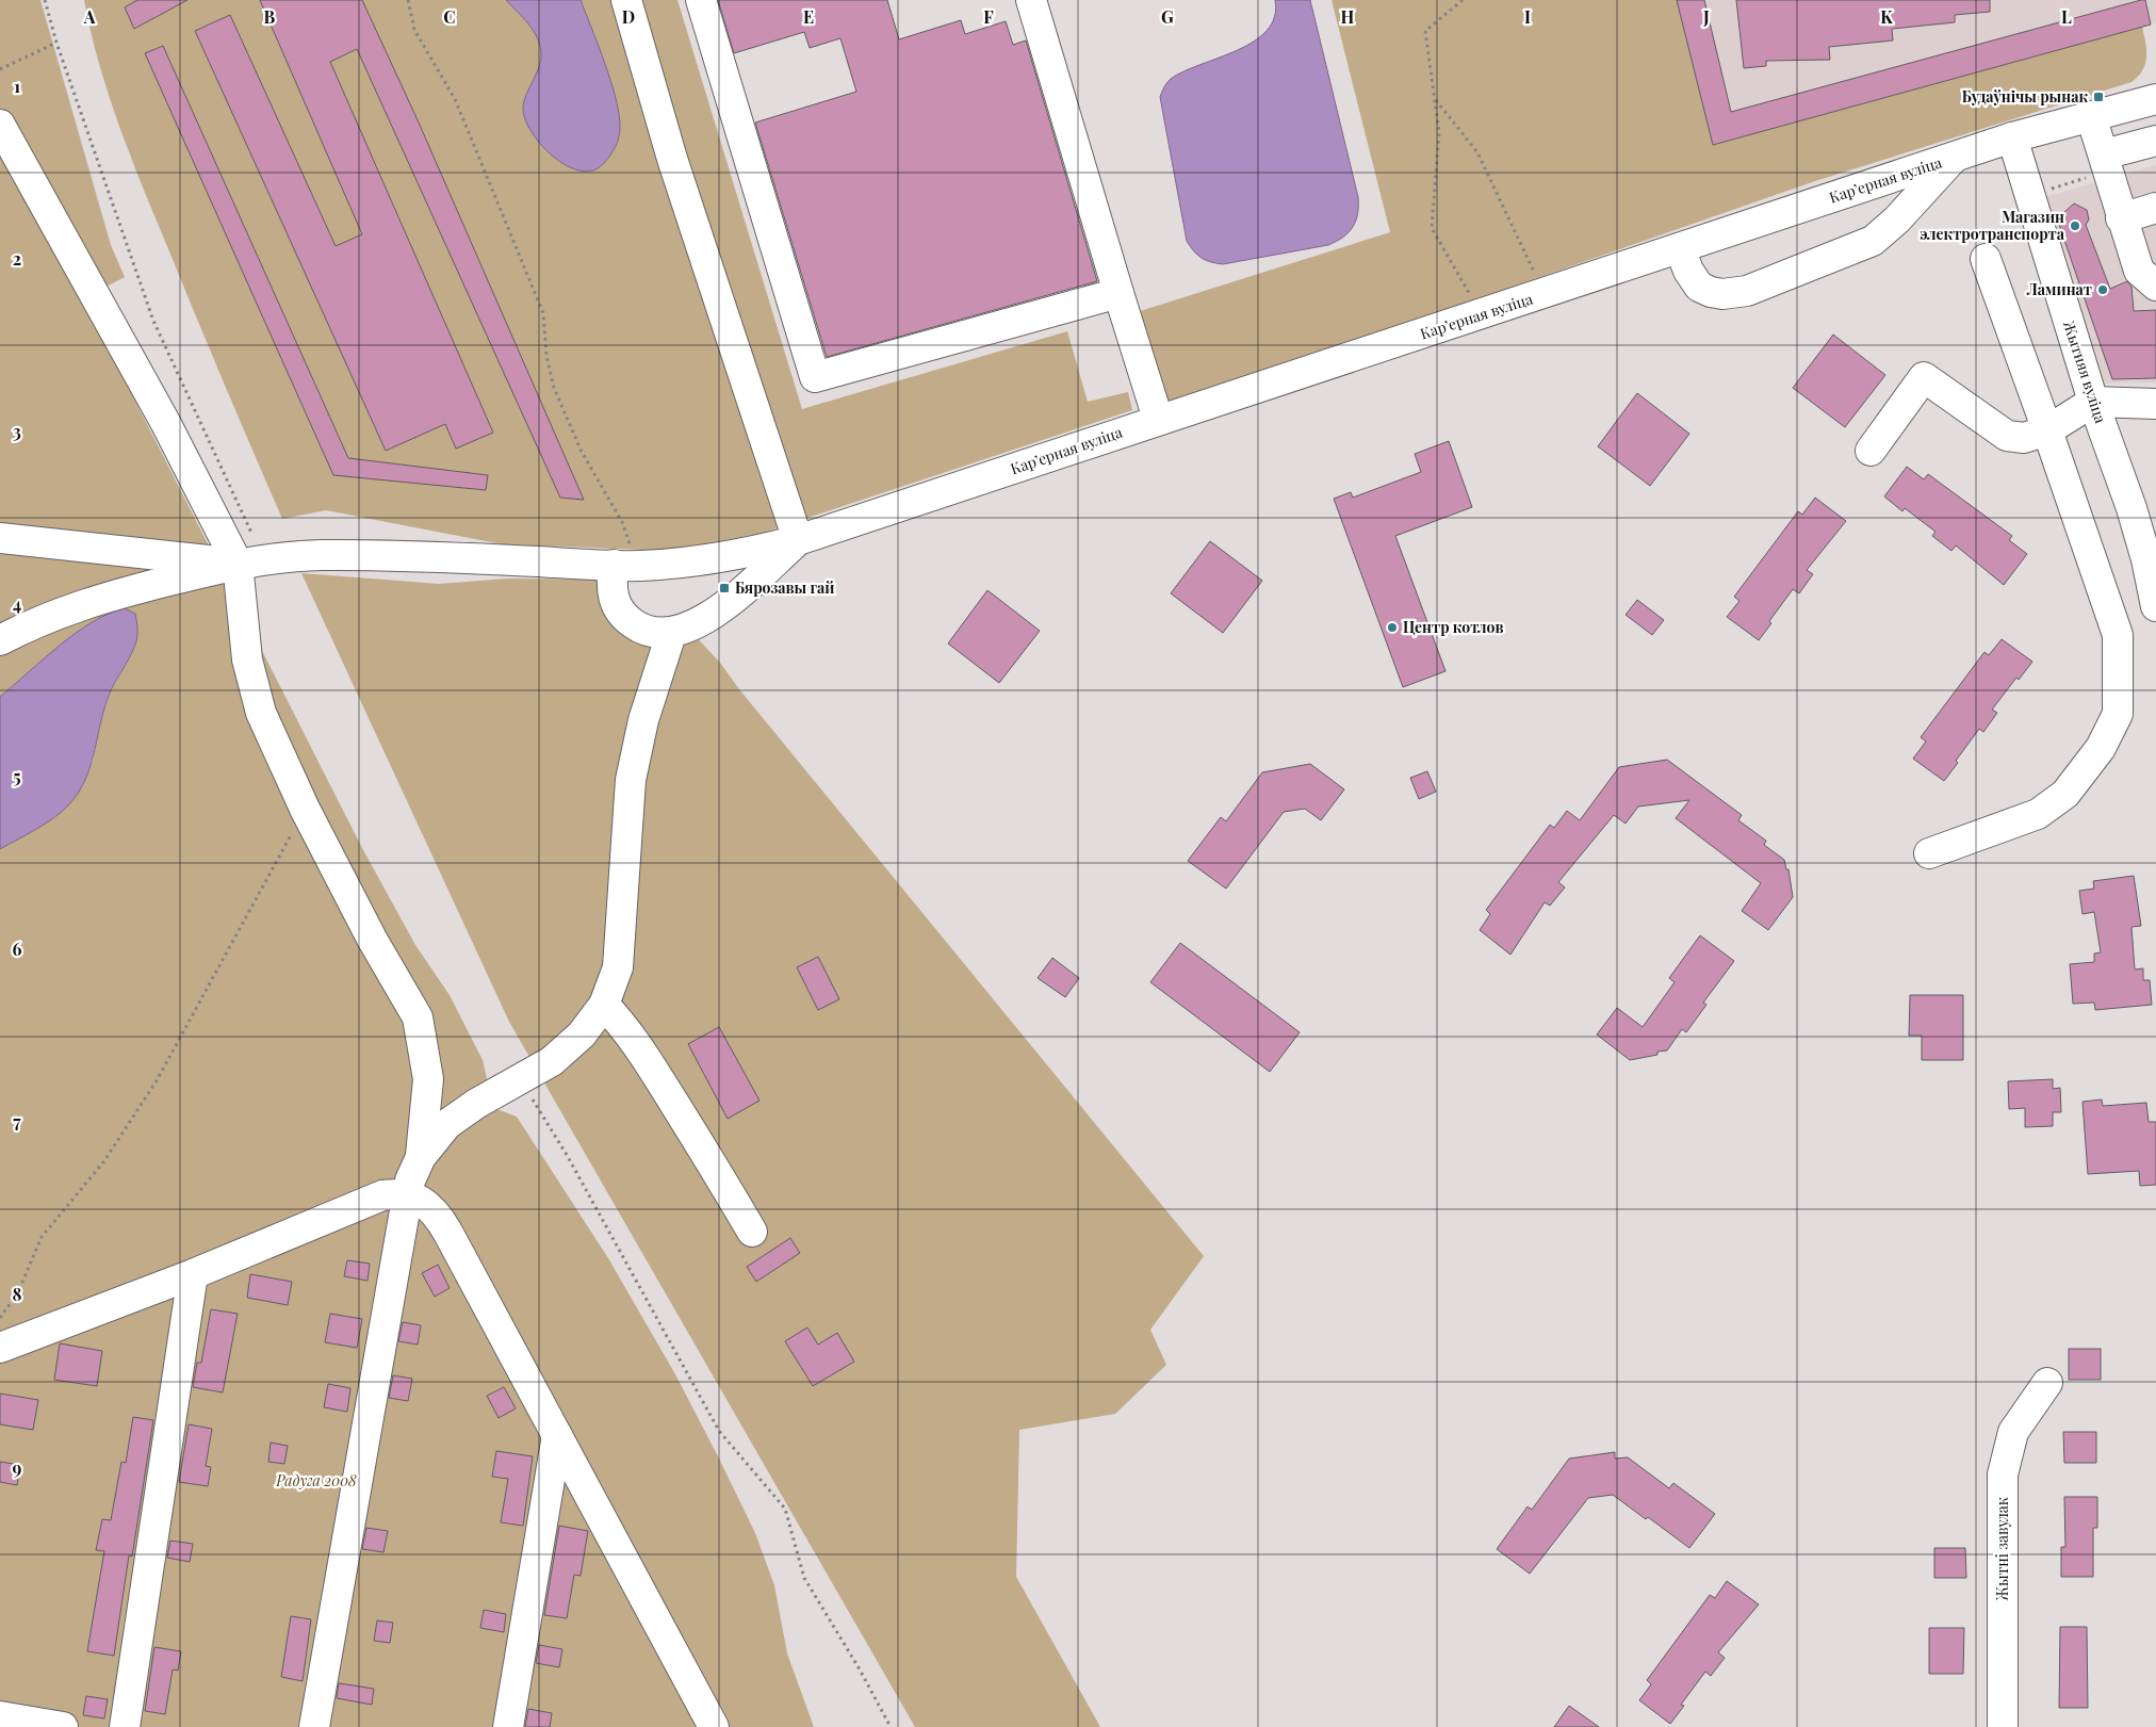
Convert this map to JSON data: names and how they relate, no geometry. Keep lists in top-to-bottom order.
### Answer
{
  "streets": {
    "street": ["Карʼерная вуліца", "Жытняя вуліца", "Жытні завулак"]
  },
  "crossings": [
    ["Карʼерная вуліца", "Жытняя вуліца"]
  ],
  "parks": ["Радуга 2008"],
  "places": {
    "transit": ["Будаўнічы рынак", "Бярозавы гай"],
    "other": ["Магазин электротранспорта", "Ламинат", "Центр котлов"]
  },
  "grid": {
    "columns": [
      "A",
      "B",
      "C",
      "D",
      "E",
      "F",
      "G",
      "H",
      "I",
      "J",
      "K",
      "L"
    ],
    "rows": [
      "1",
      "2",
      "3",
      "4",
      "5",
      "6",
      "7",
      "8",
      "9"
    ]
  }
}
